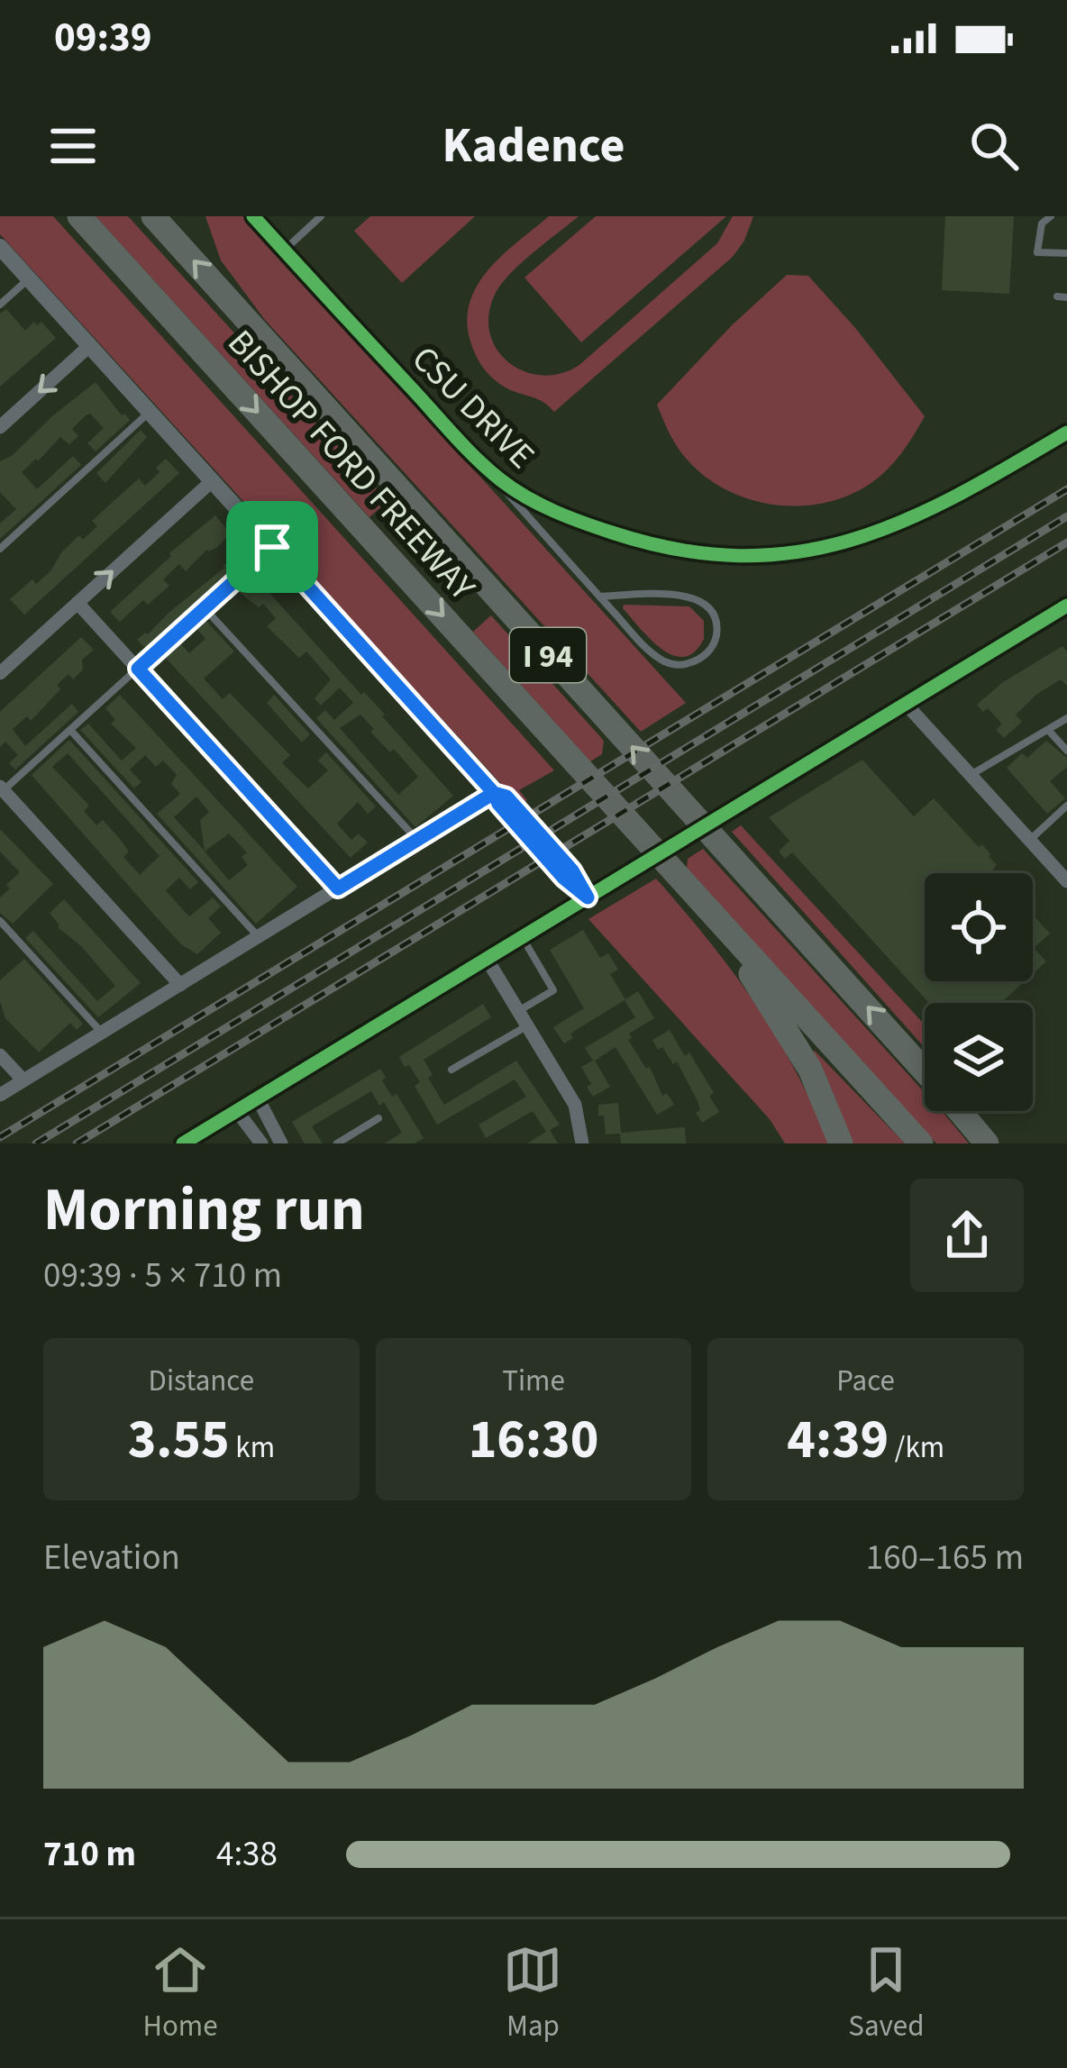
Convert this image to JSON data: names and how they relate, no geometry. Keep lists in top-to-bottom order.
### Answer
{
  "streets": {
    "highway": ["BISHOP FORD FREEWAY", "I 94"],
    "street": ["CSU DRIVE"]
  },
  "page": {
    "status": "09:39",
    "header": "Kadence",
    "heading": ["Morning run", "09:39 · 5 × 710 m"],
    "stats": [
      ["Distance", "3.55 km"],
      ["Time", "16:30"],
      ["Pace", "4:39 /km"]
    ],
    "chart": ["Elevation", "160–165 m"],
    "list": [
      {
        "name": "710 m",
        "note": "4:38"
      }
    ],
    "tabs": ["Home", "Map", "Saved"]
  }
}
